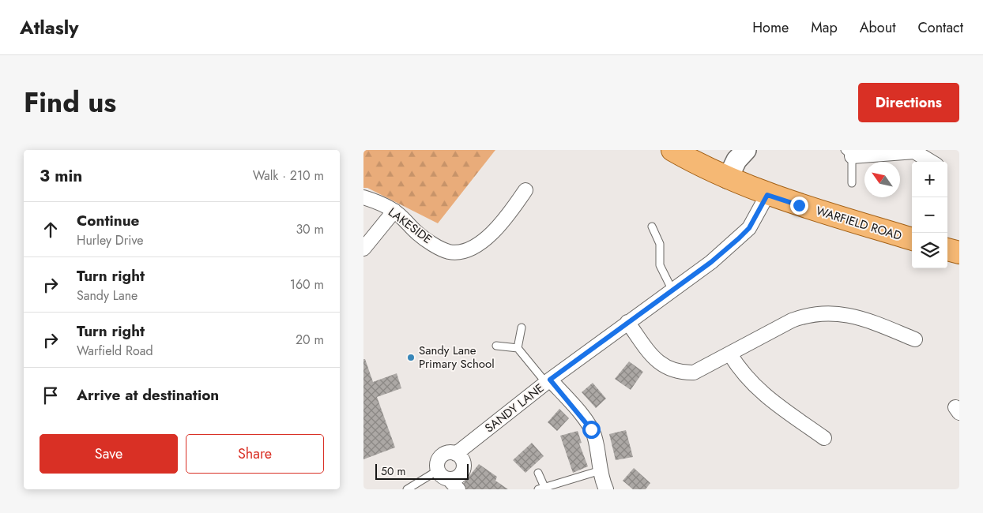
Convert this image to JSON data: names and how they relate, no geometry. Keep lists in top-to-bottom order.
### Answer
{
  "streets": {
    "main road": ["WARFIELD ROAD"],
    "street": ["LAKESIDE", "SANDY LANE"]
  },
  "crossings": [
    ["WARFIELD ROAD", "SANDY LANE"]
  ],
  "places": ["Sandy Lane Primary School"],
  "scale_bar": "50 m",
  "north": "top left",
  "page": {
    "header": "Atlasly",
    "nav": [
      "Home",
      "Map",
      "About",
      "Contact"
    ],
    "title": "Find us",
    "buttons": [
      "Directions",
      ["Save", "Share"]
    ],
    "heading": ["3 min", "Walk · 210 m"],
    "map_buttons": ["+", "−"],
    "list": [
      ["Continue", "Hurley Drive", "30 m"],
      ["Turn right", "Sandy Lane", "160 m"],
      ["Turn right", "Warfield Road", "20 m"],
      "Arrive at destination"
    ],
    "scale": "50 m"
  }
}
